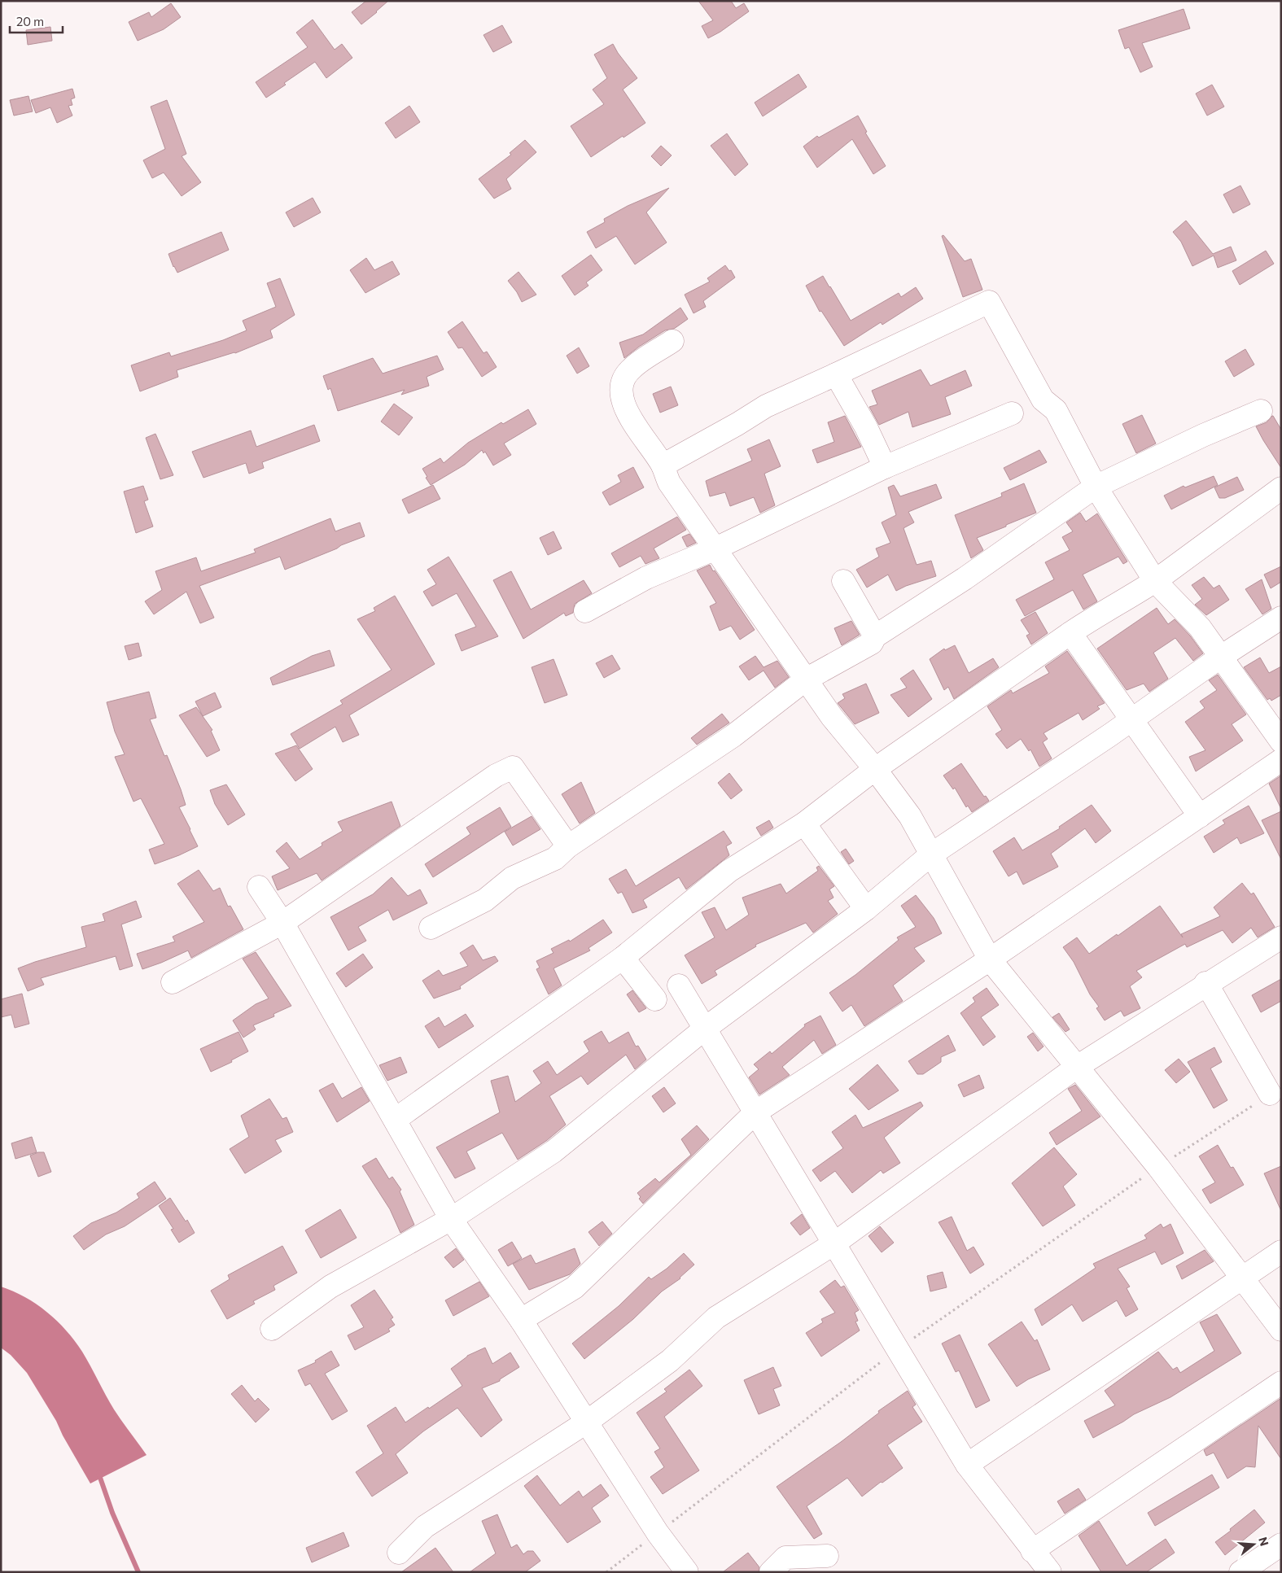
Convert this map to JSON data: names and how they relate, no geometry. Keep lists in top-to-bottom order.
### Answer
{
  "scale_bar": "20 m",
  "north": "right"
}
